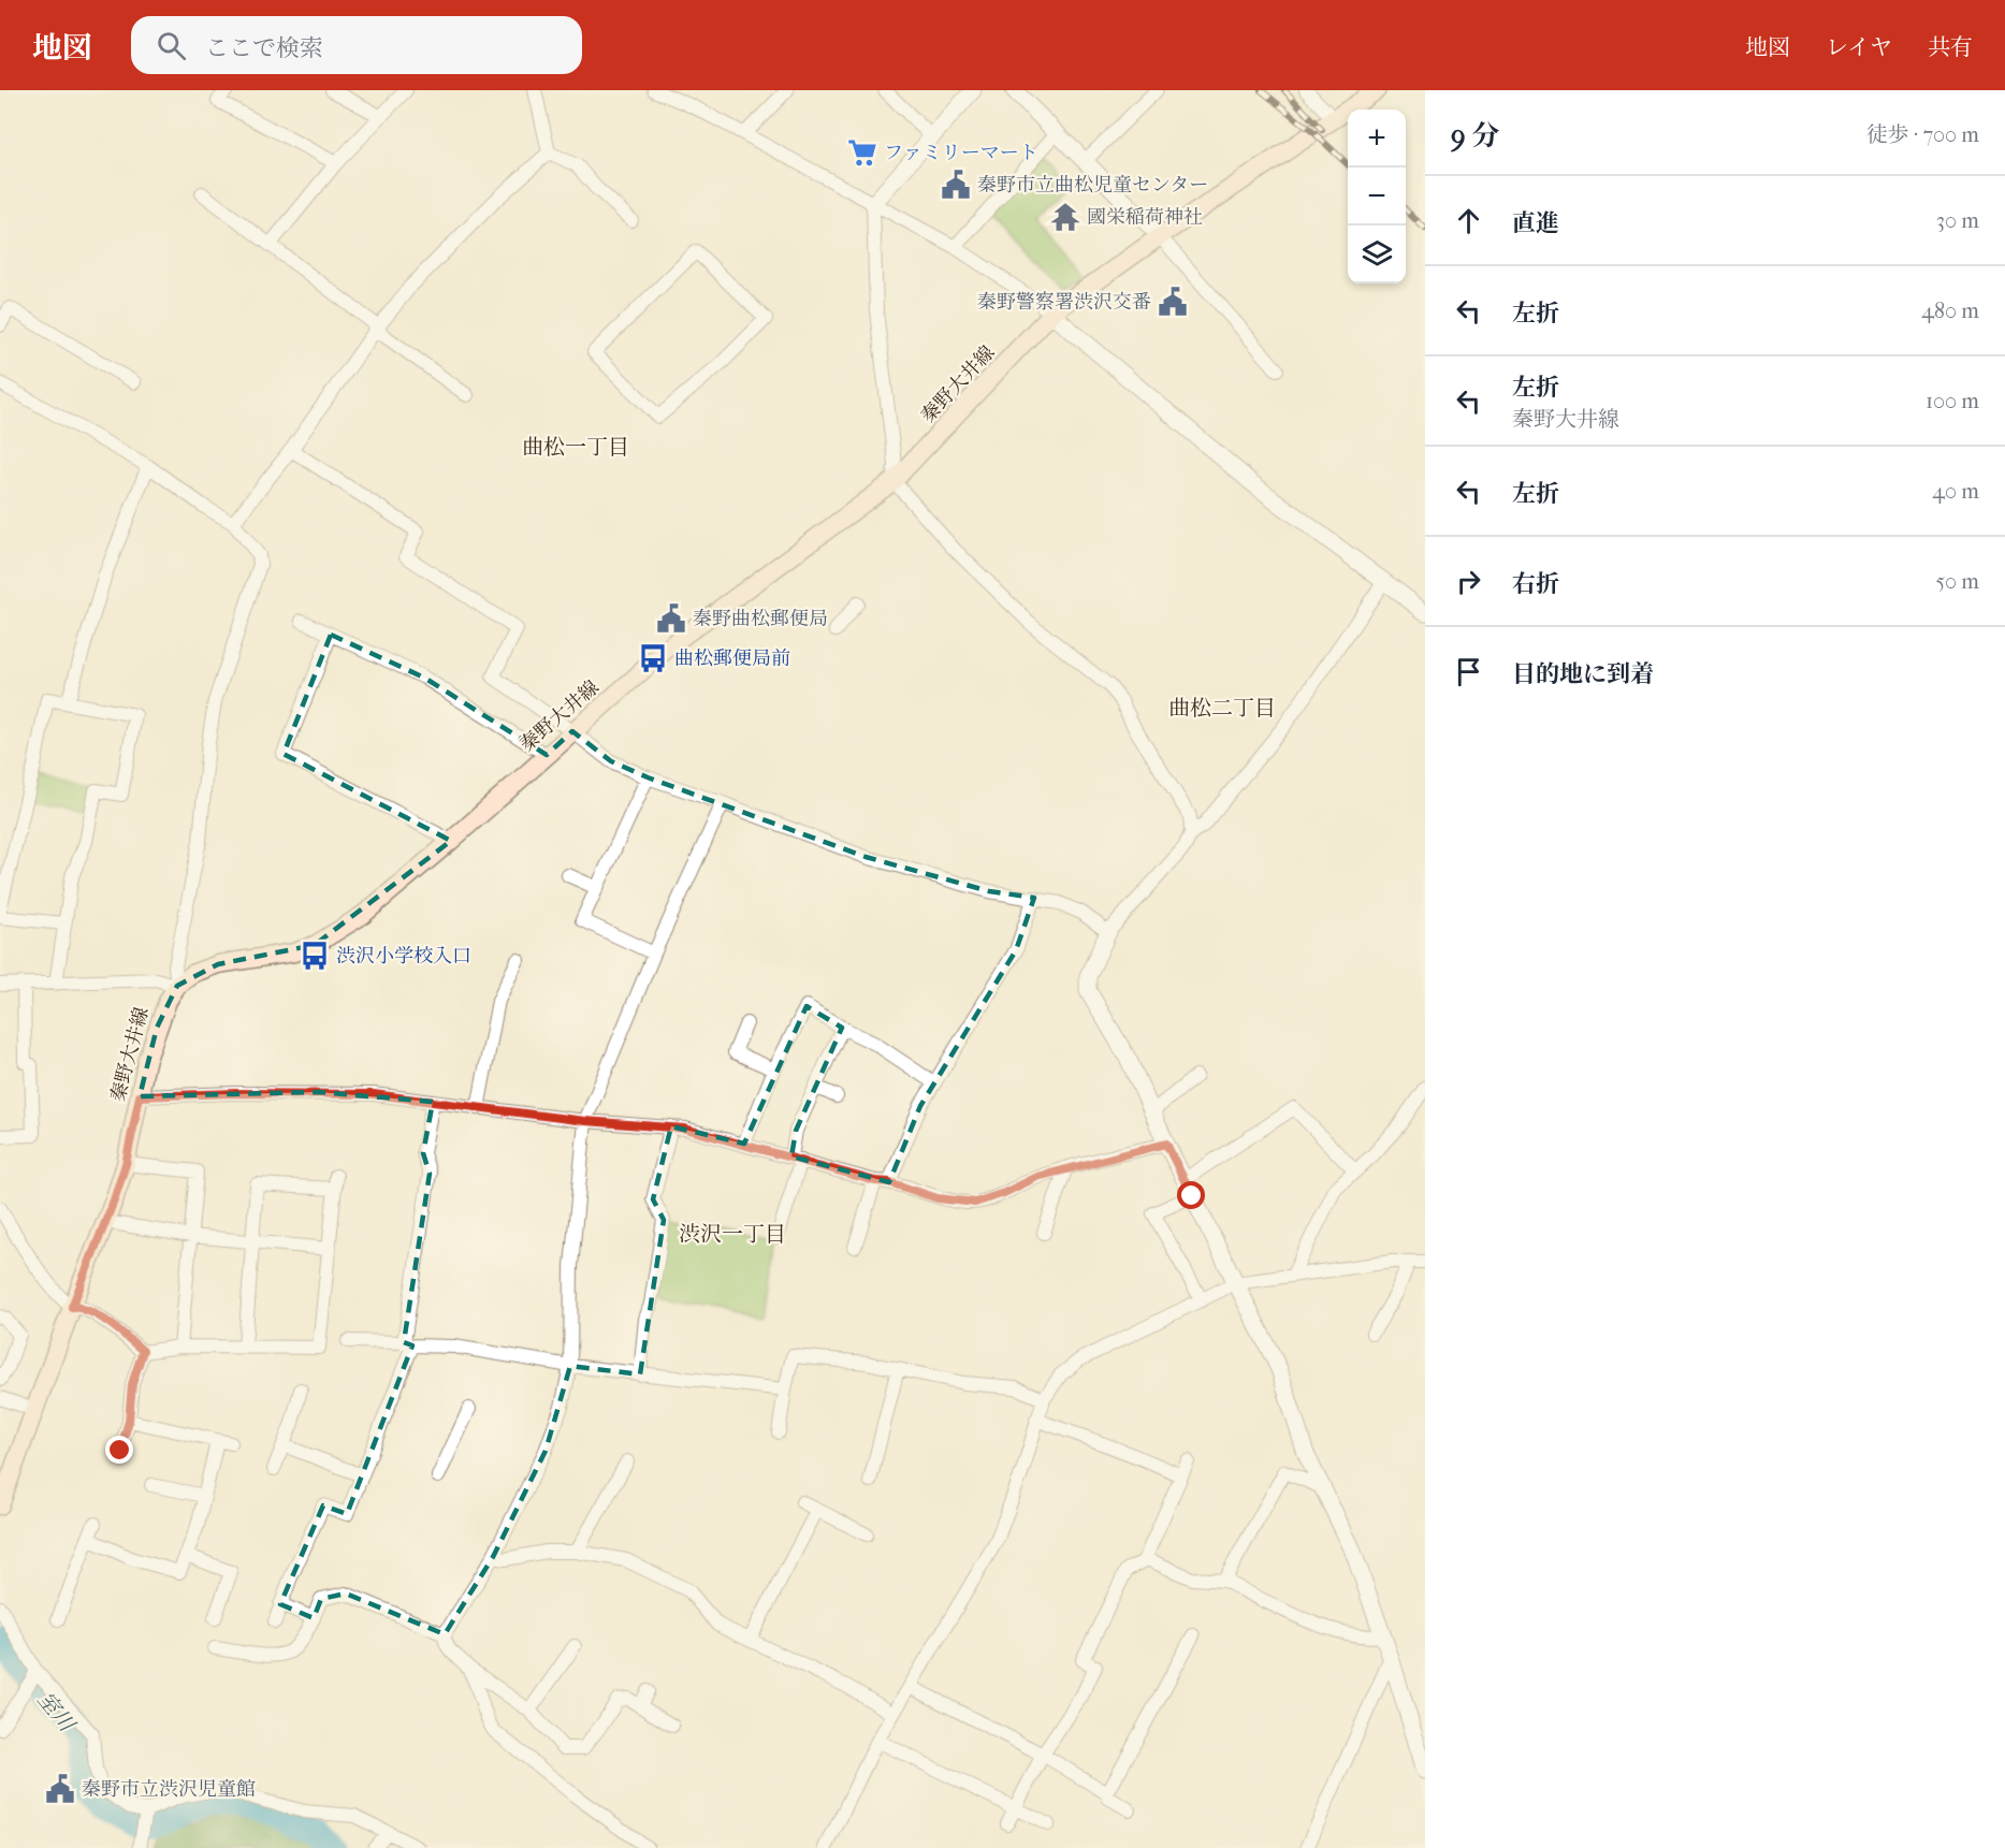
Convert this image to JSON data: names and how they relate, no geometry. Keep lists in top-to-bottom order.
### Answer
{
  "streets": {
    "main road": ["秦野大井線"]
  },
  "districts": ["曲松一丁目", "曲松二丁目", "渋沢一丁目"],
  "water": ["室川"],
  "places": {
    "supermarket": ["ファミリーマート"],
    "public building": [
      "秦野市立曲松児童センター",
      "秦野警察署渋沢交番",
      "秦野曲松郵便局",
      "秦野市立渋沢児童館"
    ],
    "temple": ["國栄稲荷神社"],
    "bus stop": ["曲松郵便局前", "渋沢小学校入口"]
  },
  "page": {
    "header": "地図",
    "search": "ここで検索",
    "nav": ["地図", "レイヤ", "共有"],
    "heading": ["9 分", "徒歩 · 700 m"],
    "map_buttons": ["+", "−"],
    "list": [
      ["直進", "30 m"],
      ["左折", "480 m"],
      ["左折", "秦野大井線", "100 m"],
      ["左折", "40 m"],
      ["右折", "50 m"],
      "目的地に到着"
    ]
  }
}
